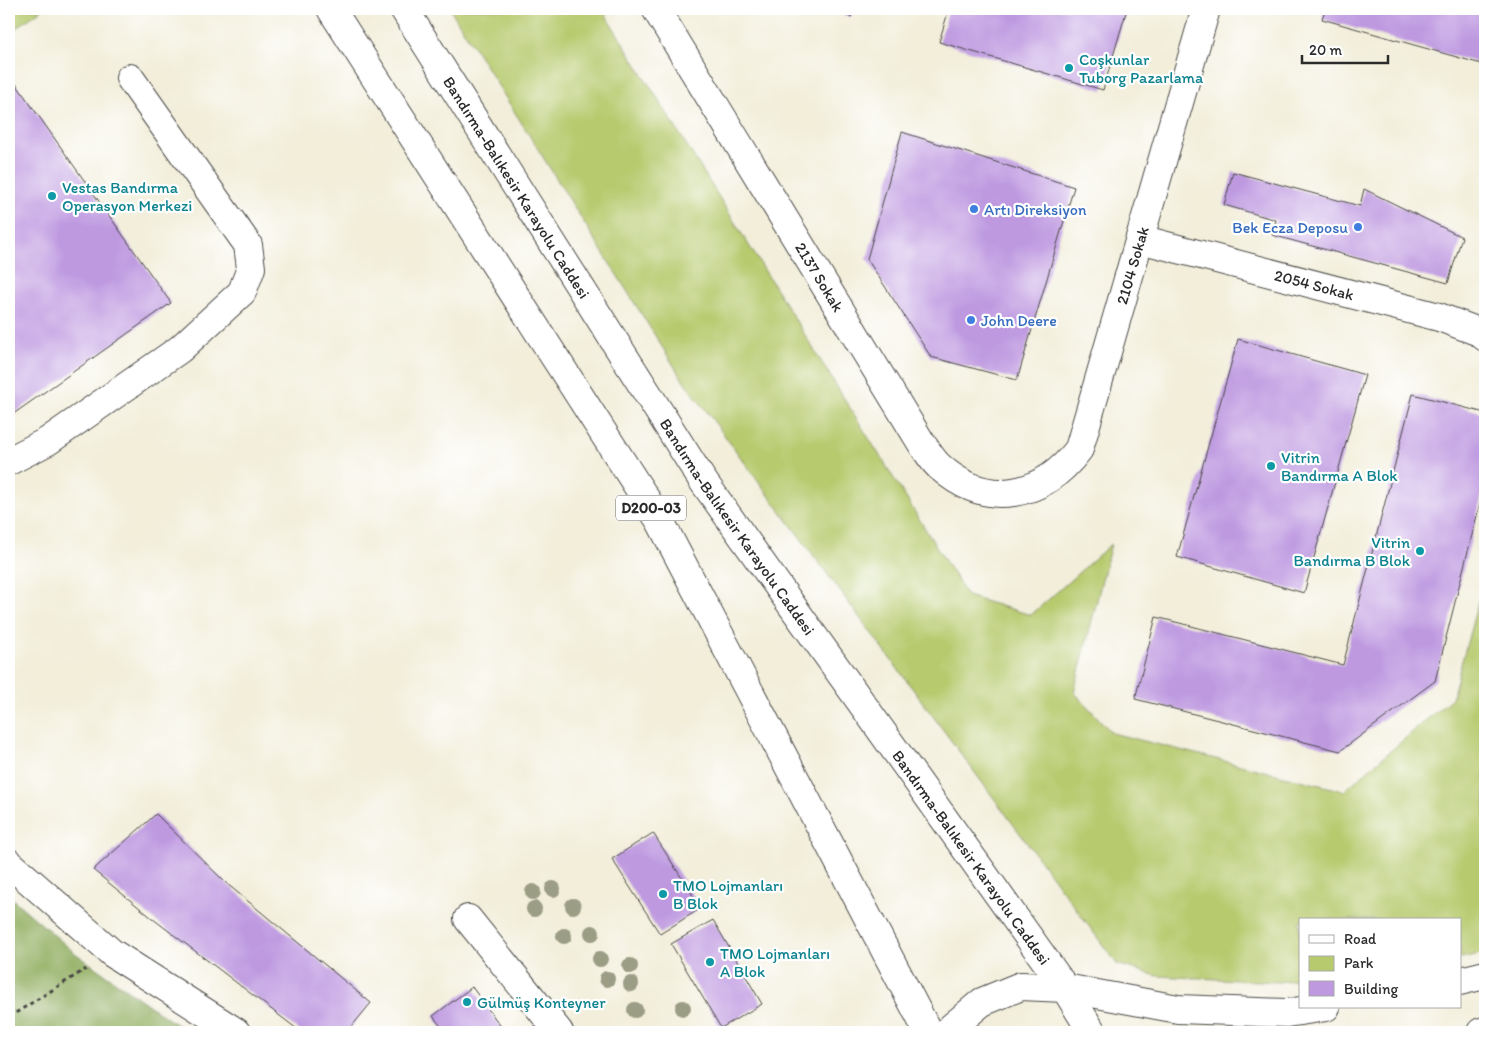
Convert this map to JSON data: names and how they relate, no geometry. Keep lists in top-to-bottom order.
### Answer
{
  "streets": {
    "main road": [
      "Bandırma-Balıkesir Karayolu Caddesi",
      "2104 Sokak",
      "2137 Sokak",
      "2054 Sokak",
      "D200-03"
    ]
  },
  "crossings": [
    ["2104 Sokak", "2137 Sokak"],
    ["2104 Sokak", "2054 Sokak"]
  ],
  "places": [
    "Coşkunlar Tuborg Pazarlama",
    "Vestas Bandırma Operasyon Merkezi",
    "Artı Direksiyon",
    "Bek Ecza Deposu",
    "John Deere",
    "Vitrin Bandırma A Blok",
    "Vitrin Bandırma B Blok",
    "TMO Lojmanları B Blok",
    "TMO Lojmanları A Blok",
    "Gülmüş Konteyner"
  ],
  "legend": ["Road", "Park", "Building"],
  "scale_bar": "20 m"
}
